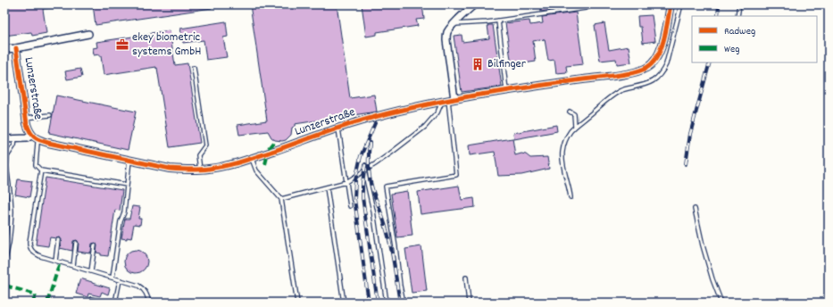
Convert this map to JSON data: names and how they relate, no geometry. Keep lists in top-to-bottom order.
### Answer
{
  "streets": {
    "street": ["Lunzerstraße"]
  },
  "places": {
    "office": ["ekey biometric systems GmbH"],
    "building": ["Bilfinger"]
  },
  "legend": ["Radweg", "Weg"]
}
